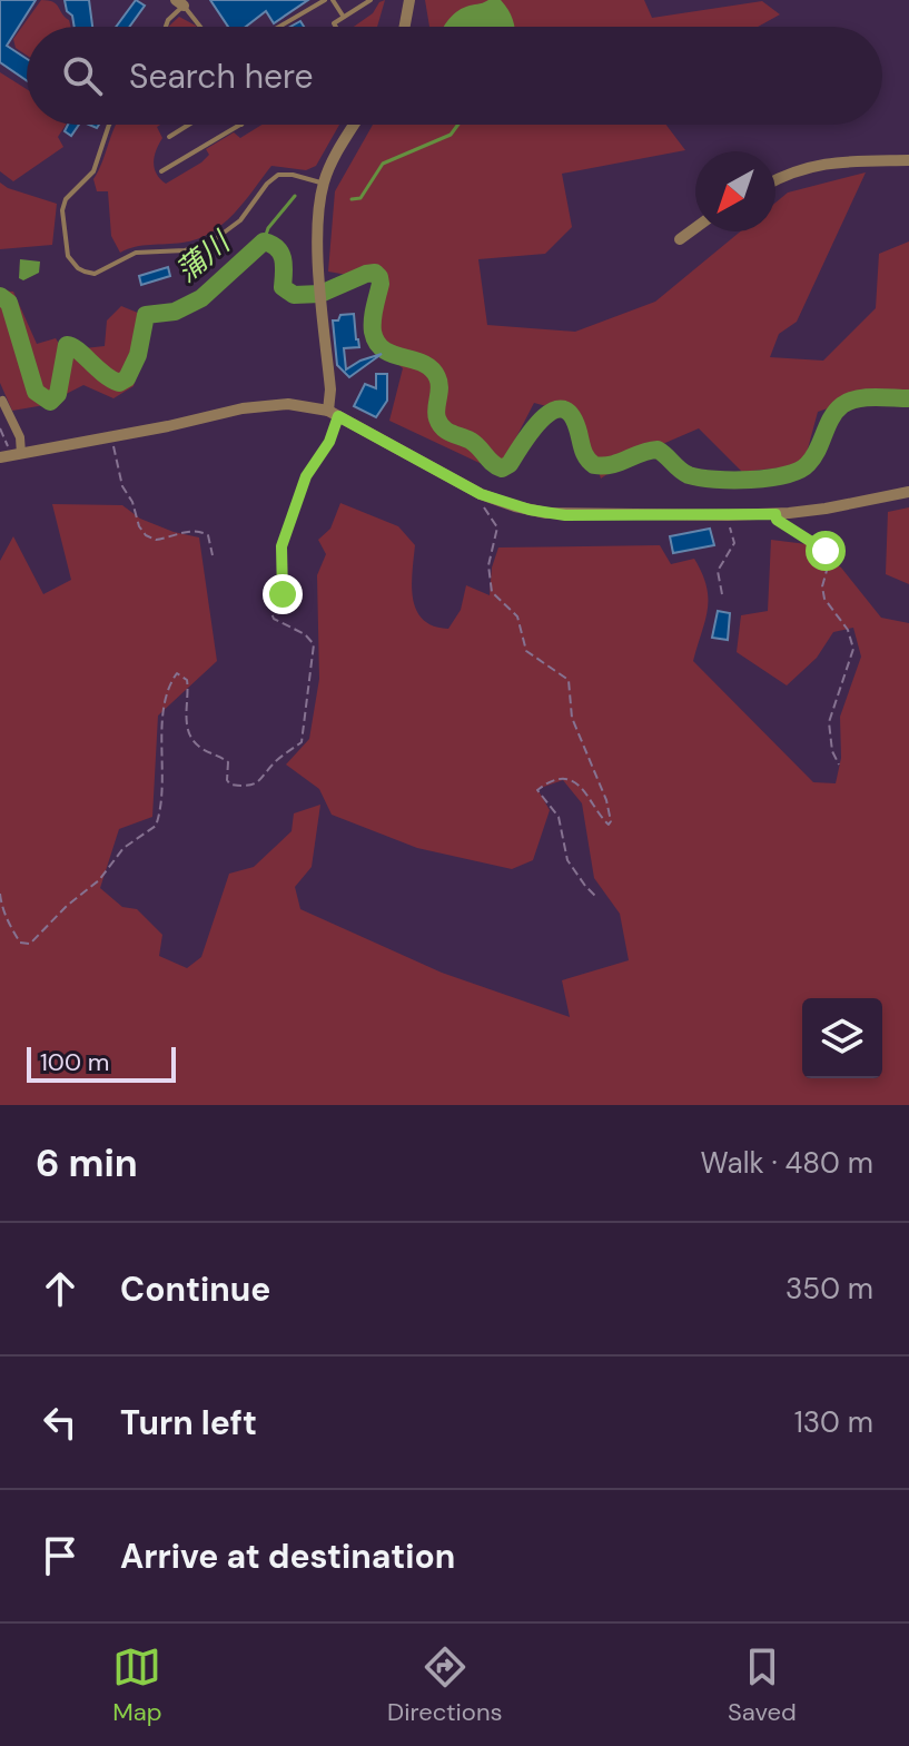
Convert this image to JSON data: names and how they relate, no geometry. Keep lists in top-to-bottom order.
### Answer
{
  "water": ["蒲川"],
  "scale_bar": "100 m",
  "north": "bottom left",
  "page": {
    "search": "Search here",
    "scale": "100 m",
    "heading": ["6 min", "Walk · 480 m"],
    "list": [
      ["Continue", "350 m"],
      ["Turn left", "130 m"],
      "Arrive at destination"
    ],
    "nav": ["Map", "Directions", "Saved"]
  }
}
